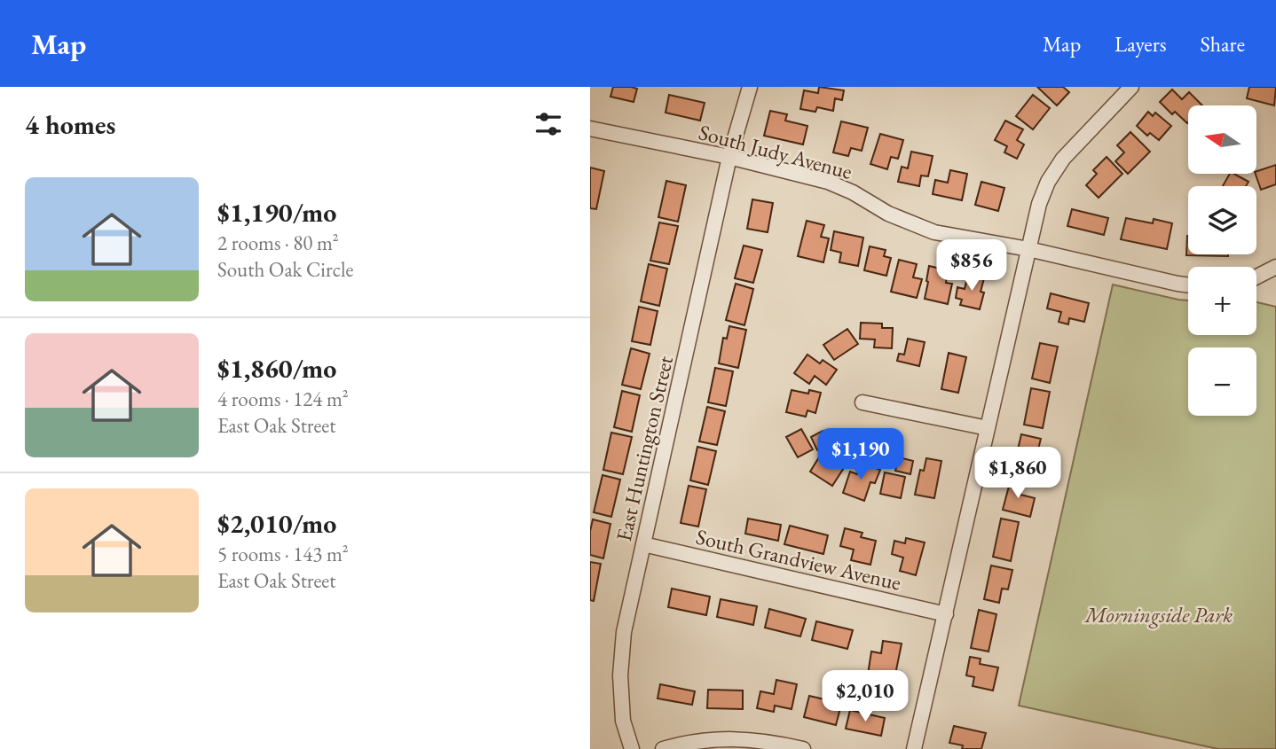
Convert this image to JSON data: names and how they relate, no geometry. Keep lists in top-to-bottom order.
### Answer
{
  "streets": {
    "street": ["South Judy Avenue", "East Huntington Street", "South Grandview Avenue"]
  },
  "crossings": [
    ["South Judy Avenue", "East Huntington Street"],
    ["East Huntington Street", "South Grandview Avenue"]
  ],
  "parks": ["Morningside Park"],
  "north": "left",
  "page": {
    "header": "Map",
    "nav": ["Map", "Layers", "Share"],
    "heading": "4 homes",
    "map_buttons": ["+", "−"],
    "list": [
      {
        "name": "$1,190/mo",
        "note": "2 rooms · 80 m² · South Oak Circle"
      },
      {
        "name": "$1,860/mo",
        "note": "4 rooms · 124 m² · East Oak Street"
      },
      {
        "name": "$2,010/mo",
        "note": "5 rooms · 143 m² · East Oak Street"
      }
    ],
    "price": [
      "$856",
      "$1,190",
      "$1,860",
      "$2,010"
    ]
  }
}
